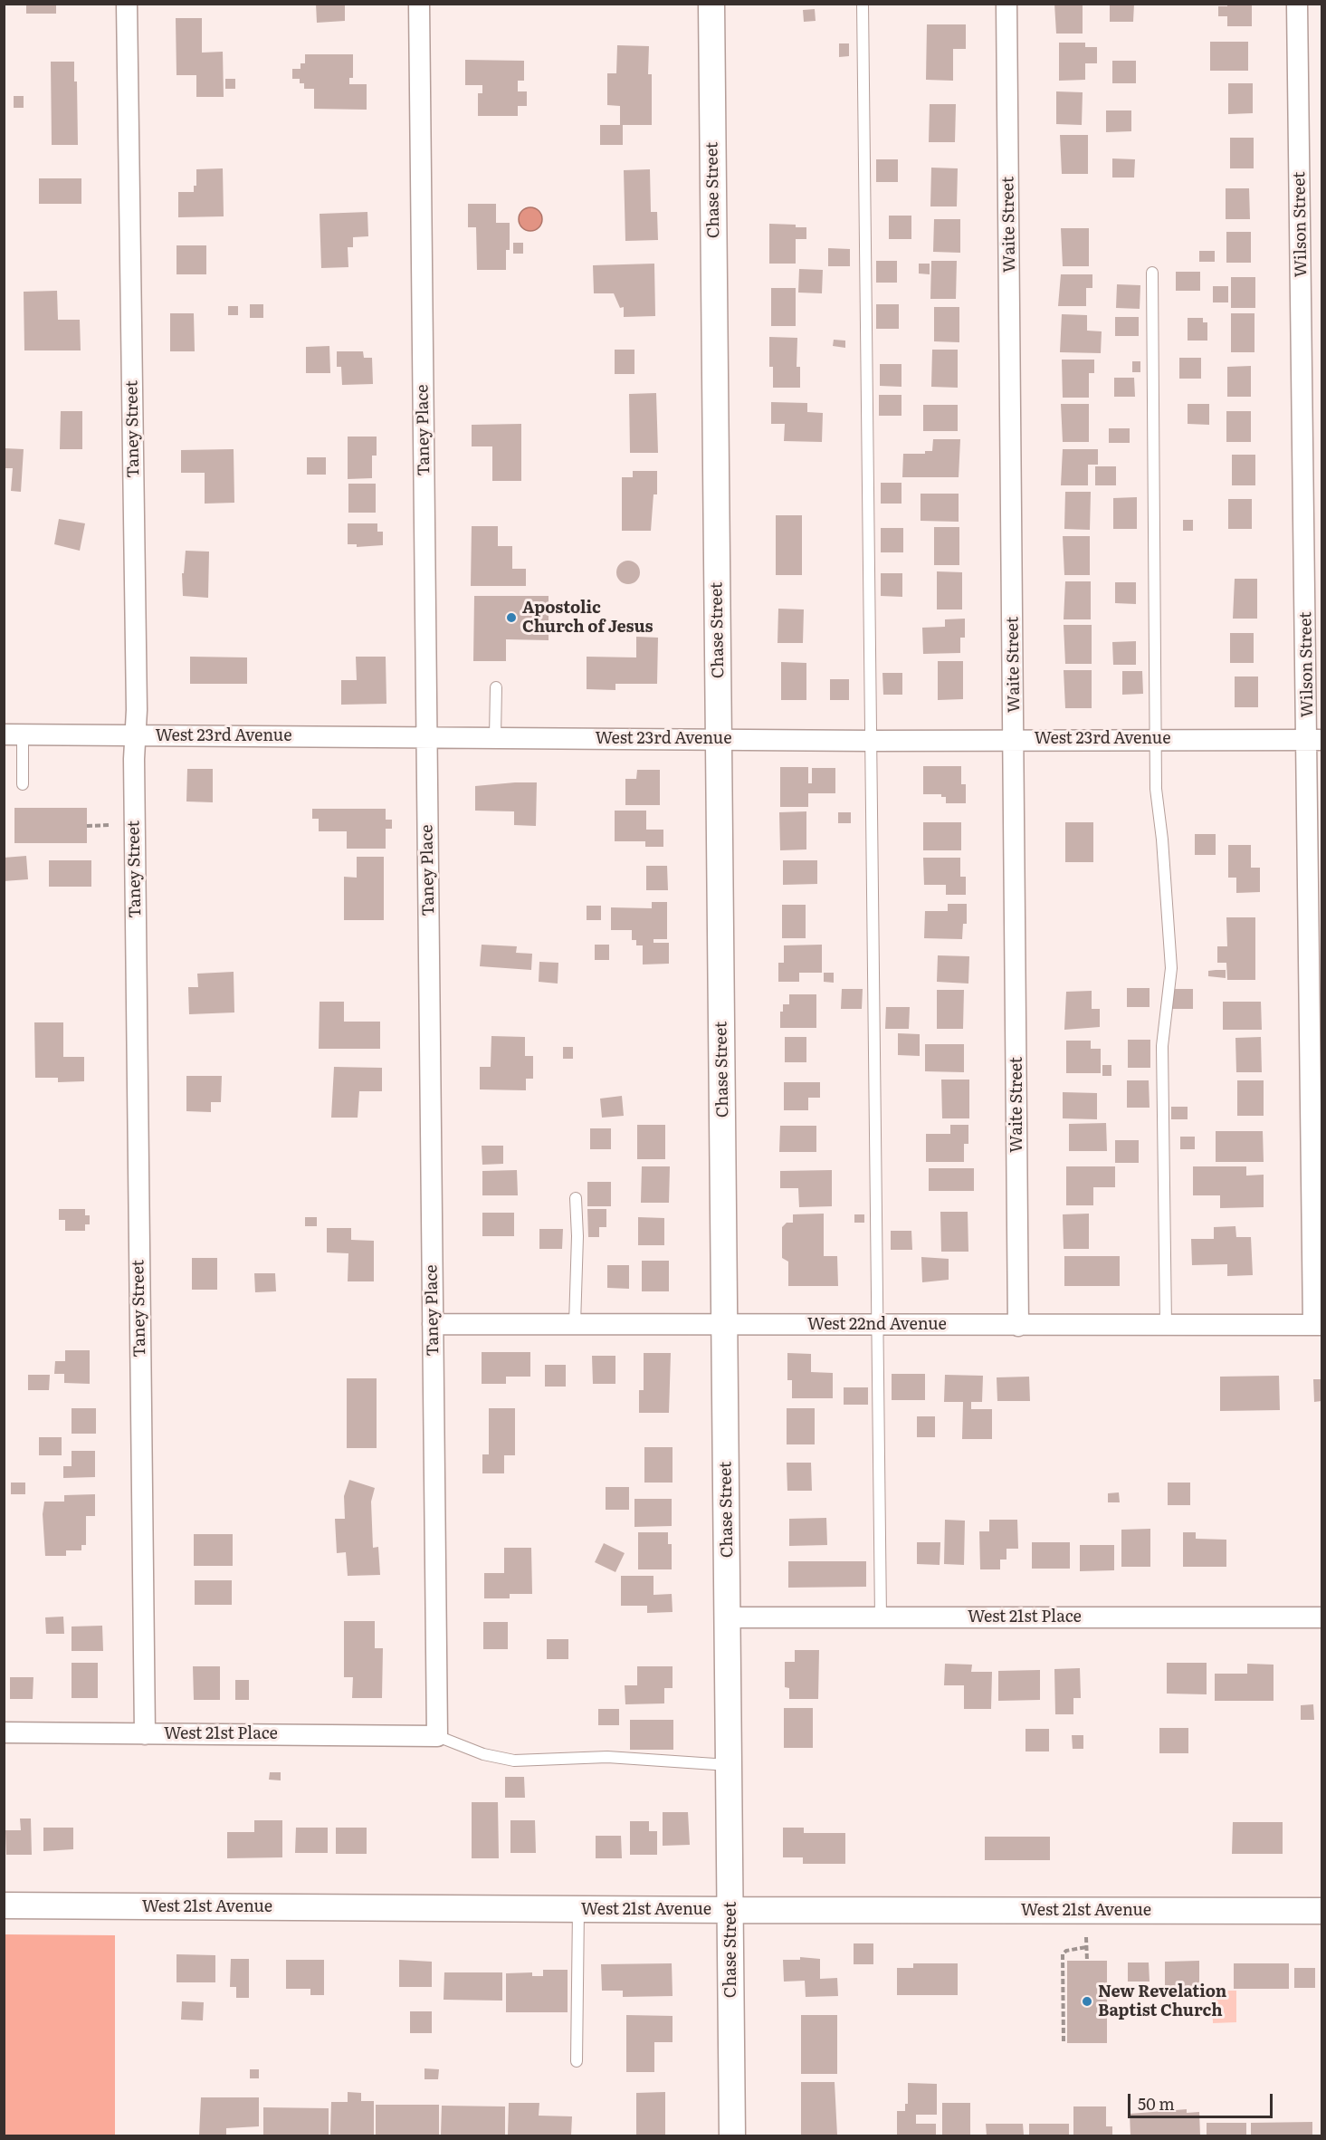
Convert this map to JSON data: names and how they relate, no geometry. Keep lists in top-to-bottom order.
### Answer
{
  "streets": {
    "street": [
      "Chase Street",
      "Waite Street",
      "Wilson Street",
      "Taney Street",
      "Taney Place",
      "West 23rd Avenue",
      "West 22nd Avenue",
      "West 21st Place",
      "West 21st Avenue"
    ]
  },
  "crossings": [
    ["Chase Street", "West 23rd Avenue"],
    ["Chase Street", "West 22nd Avenue"],
    ["Chase Street", "West 21st Place"],
    ["Chase Street", "West 21st Avenue"],
    ["Waite Street", "West 23rd Avenue"],
    ["Waite Street", "West 22nd Avenue"],
    ["Wilson Street", "West 23rd Avenue"],
    ["Wilson Street", "West 22nd Avenue"],
    ["Taney Street", "West 23rd Avenue"],
    ["Taney Street", "West 21st Place"],
    ["Taney Place", "West 23rd Avenue"],
    ["Taney Place", "West 22nd Avenue"],
    ["Taney Place", "West 21st Place"]
  ],
  "places": ["Apostolic Church of Jesus", "New Revelation Baptist Church"],
  "scale_bar": "50 m"
}
